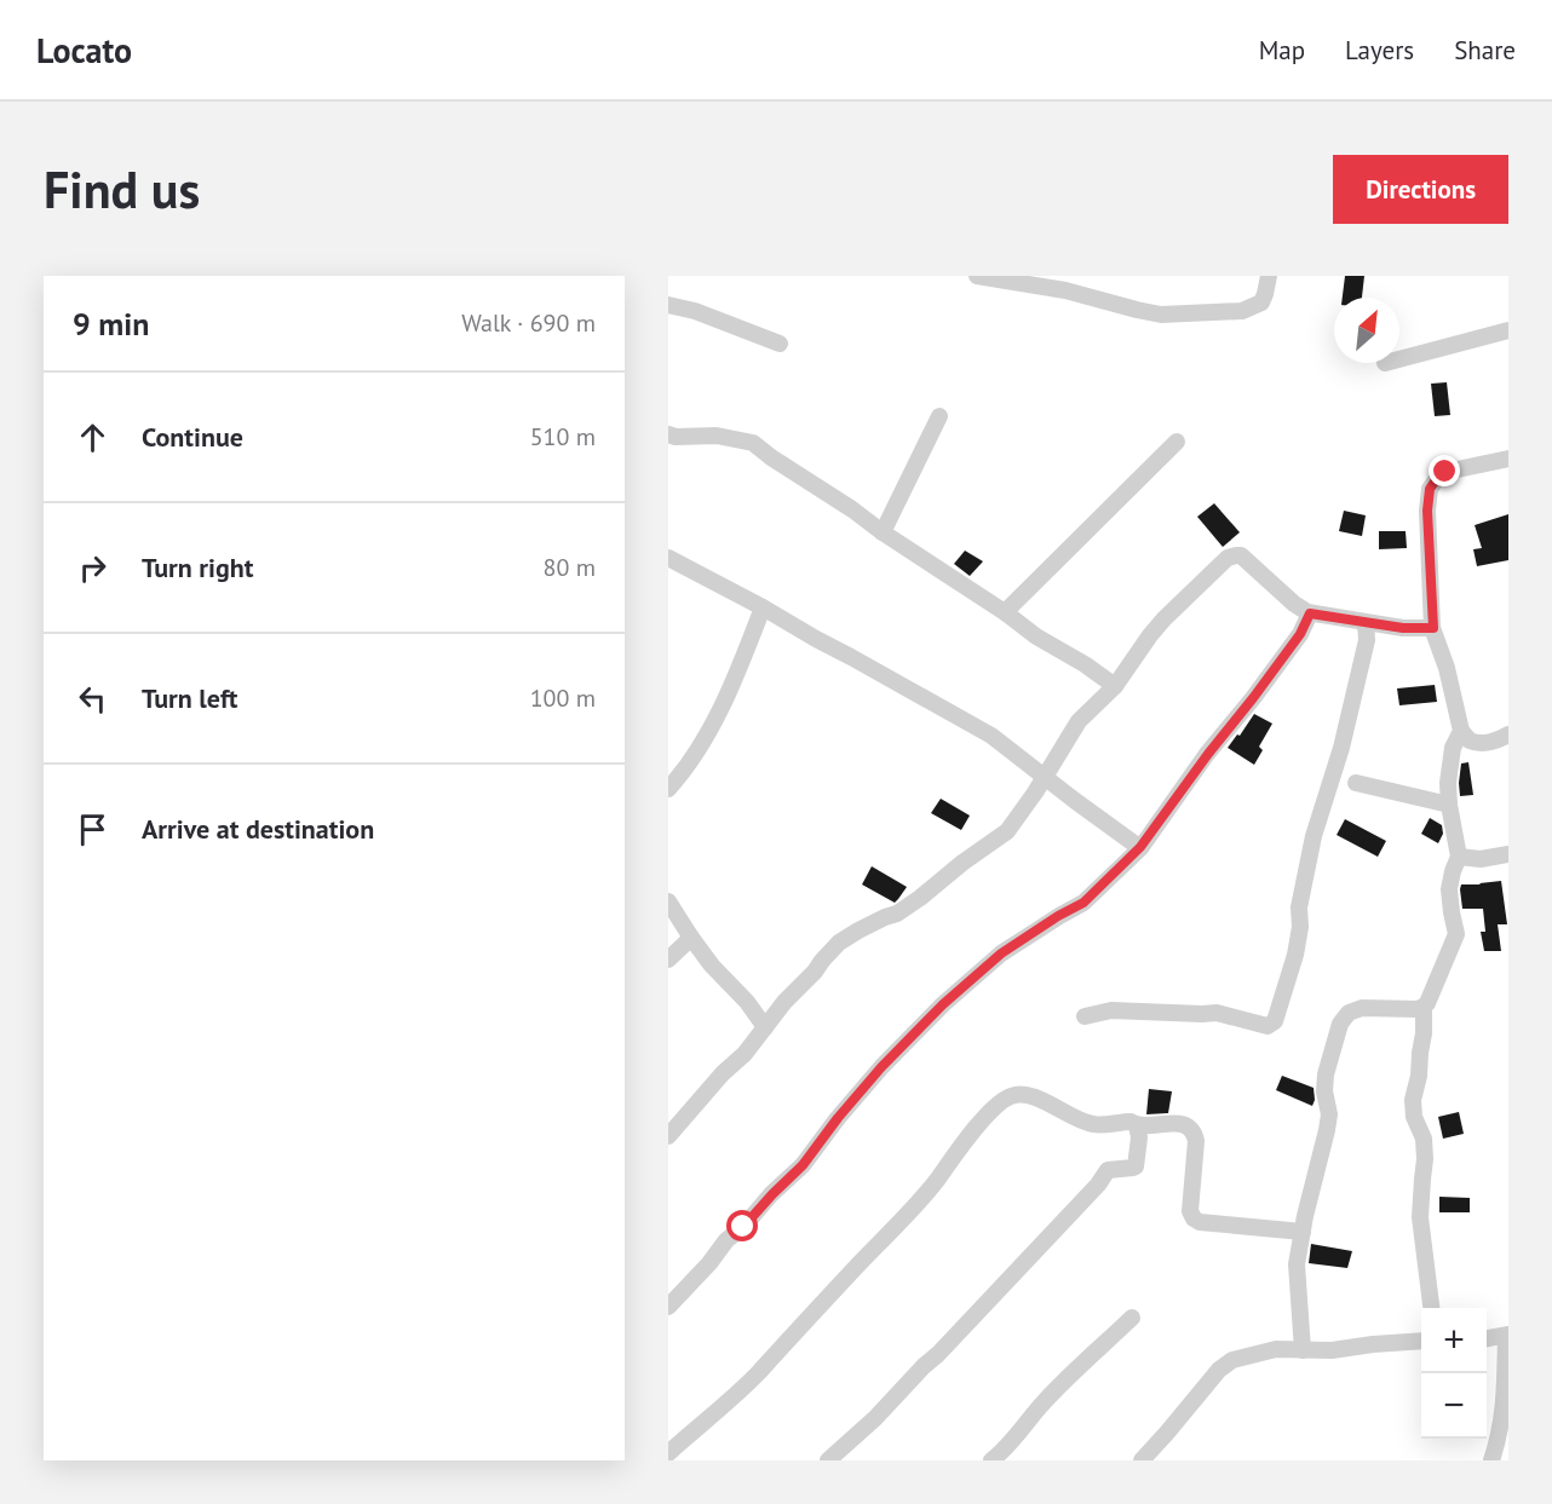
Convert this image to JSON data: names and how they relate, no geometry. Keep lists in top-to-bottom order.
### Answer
{
  "north": "top right",
  "page": {
    "header": "Locato",
    "nav": ["Map", "Layers", "Share"],
    "buttons": "Directions",
    "title": "Find us",
    "heading": ["9 min", "Walk · 690 m"],
    "list": [
      ["Continue", "510 m"],
      ["Turn right", "80 m"],
      ["Turn left", "100 m"],
      "Arrive at destination"
    ],
    "map_buttons": ["+", "−"]
  }
}
